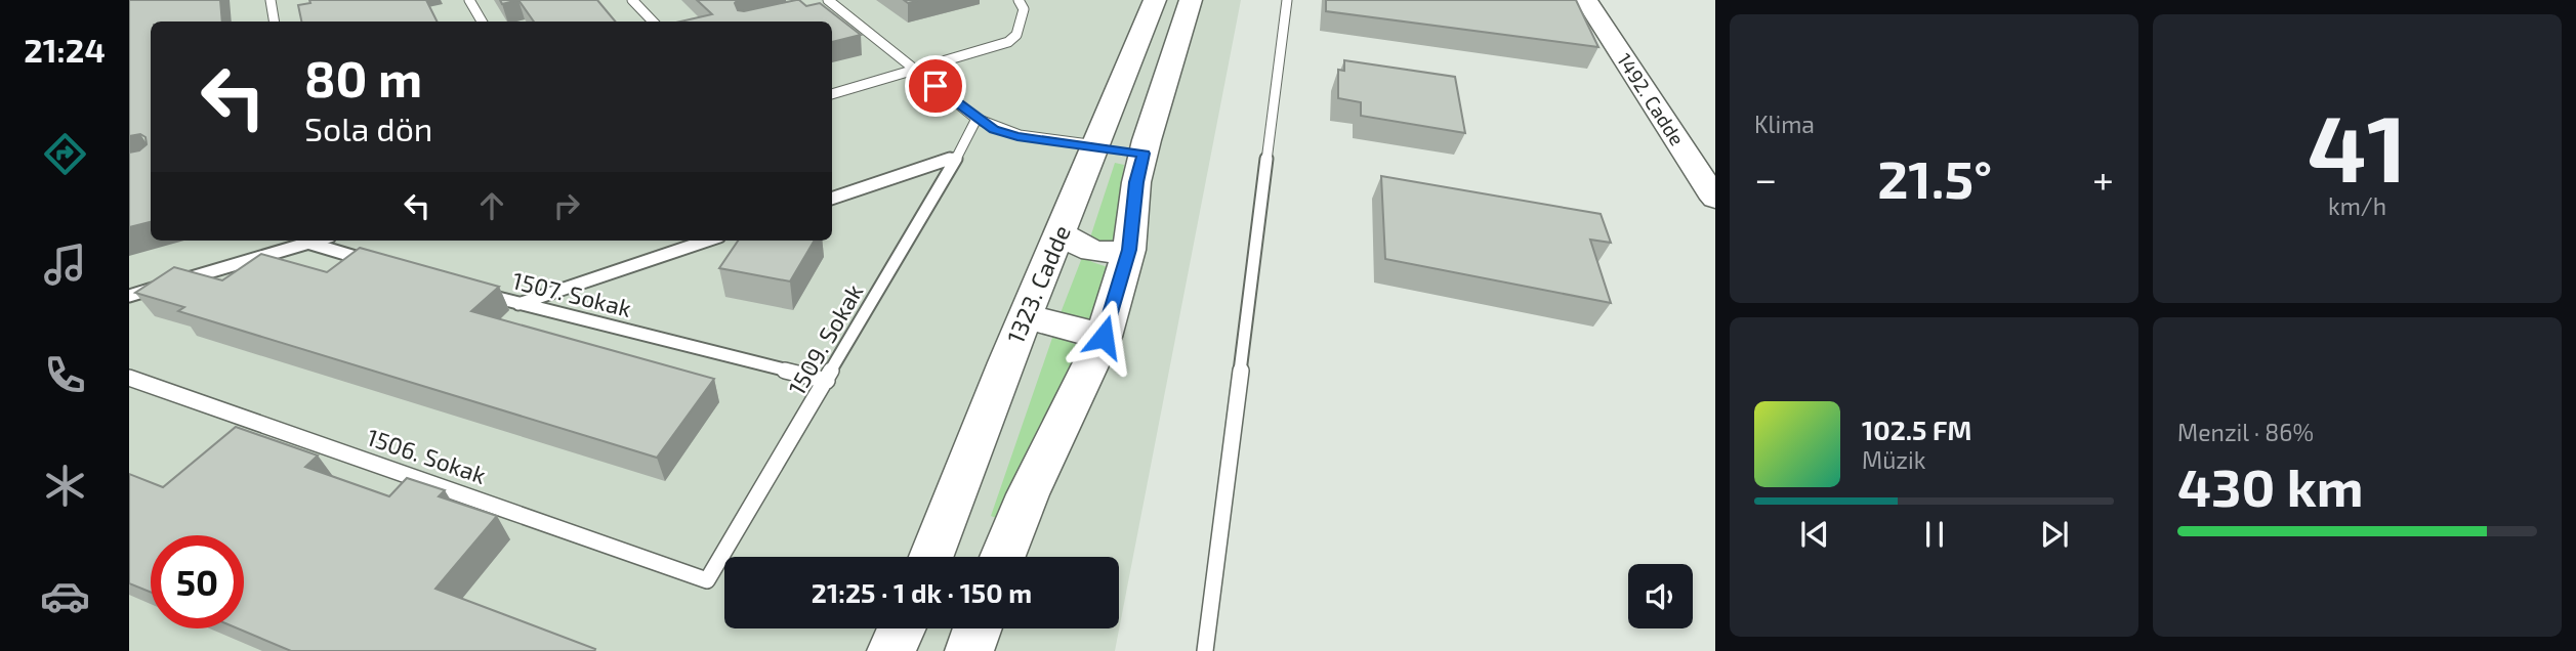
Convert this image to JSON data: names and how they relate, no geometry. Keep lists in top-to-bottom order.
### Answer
{
  "streets": {
    "main road": ["1492. Cadde", "1323. Cadde"],
    "lane": ["1507. Sokak", "1509. Sokak", "1506. Sokak"]
  },
  "crossings": [
    ["1507. Sokak", "1509. Sokak"],
    ["1509. Sokak", "1506. Sokak"]
  ],
  "page": {
    "tabs": "21:24",
    "tile": [
      "Klima",
      ["41", "km/h"],
      ["Menzil · 86%", "430 km"]
    ],
    "turn": ["80 m", "Sola dön"],
    "heat": ["−", "21.5°", "+"],
    "song": ["102.5 FM", "Müzik"],
    "limit": "50",
    "trip": "21:25 · 1 dk · 150 m"
  }
}
